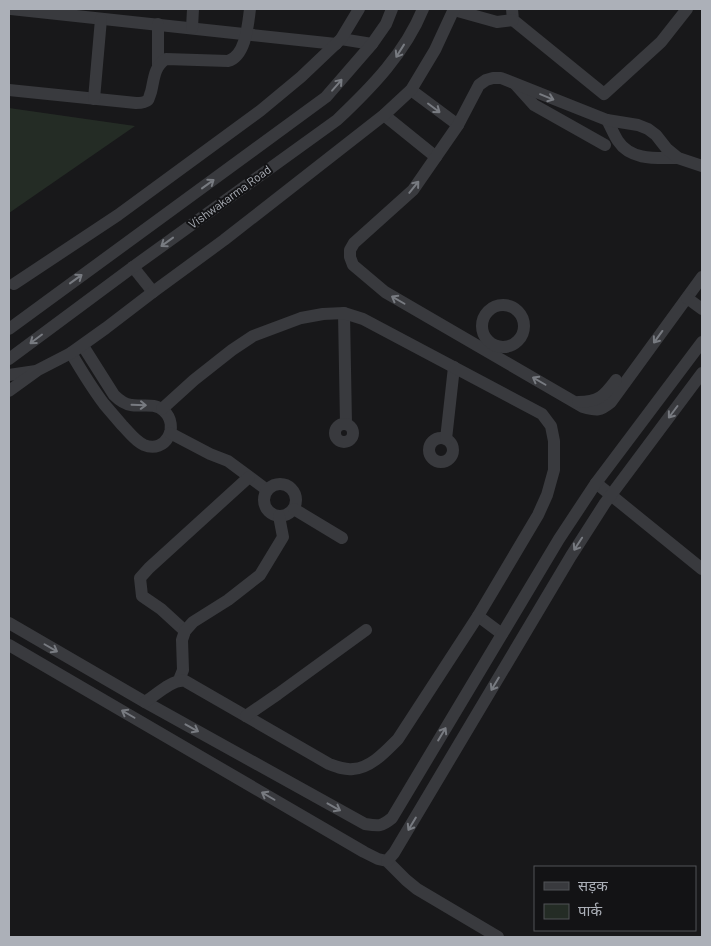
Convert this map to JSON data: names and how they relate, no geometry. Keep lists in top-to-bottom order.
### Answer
{
  "streets": {
    "street": ["Vishwakarma Road"]
  },
  "legend": ["सड़क", "पार्क"]
}
